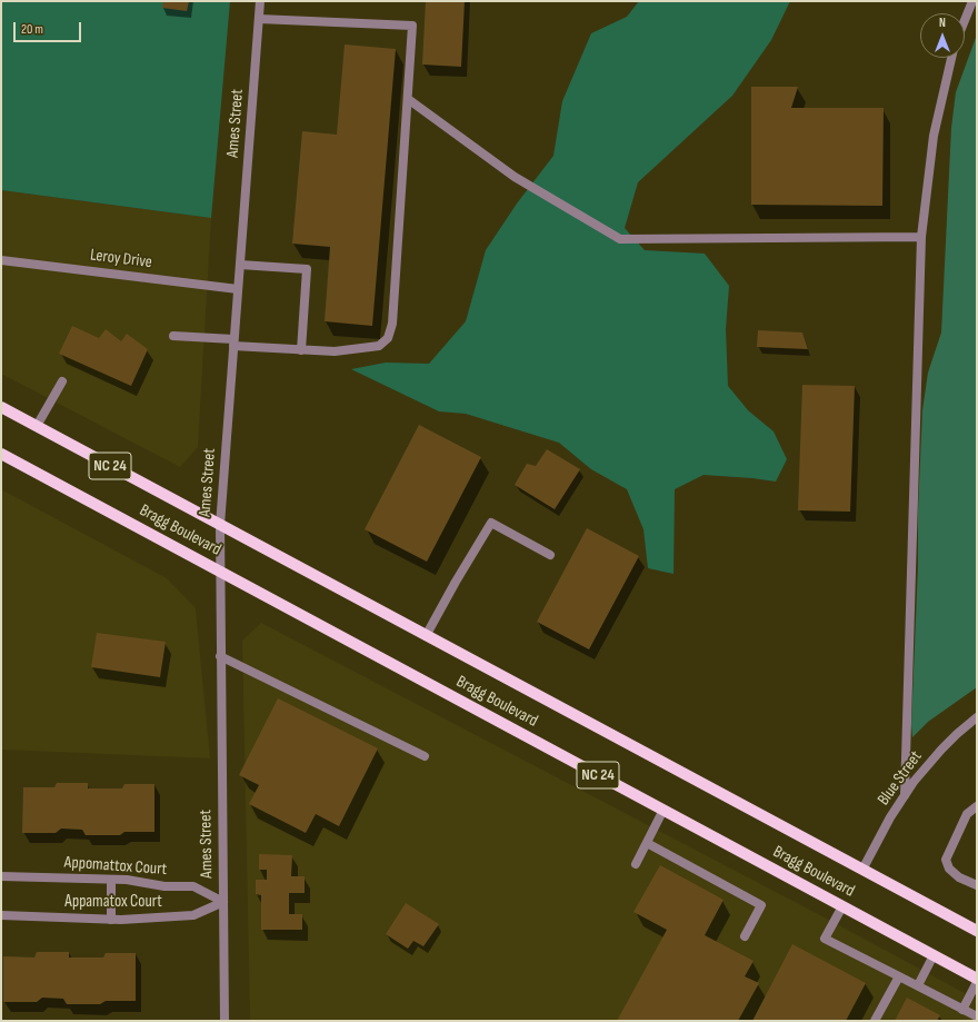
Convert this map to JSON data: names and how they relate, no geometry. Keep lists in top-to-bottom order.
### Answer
{
  "streets": {
    "main road": ["NC 24", "Bragg Boulevard"],
    "street": [
      "Ames Street",
      "Leroy Drive",
      "Blue Street",
      "Appomattox Court",
      "Appamatox Court"
    ]
  },
  "crossings": [
    ["Ames Street", "Leroy Drive"],
    ["Ames Street", "Bragg Boulevard"],
    ["Ames Street", "Appomattox Court"],
    ["Ames Street", "Appamatox Court"],
    ["Bragg Boulevard", "Blue Street"],
    ["Appomattox Court", "Appamatox Court"]
  ],
  "scale_bar": "20 m",
  "north": "top"
}
